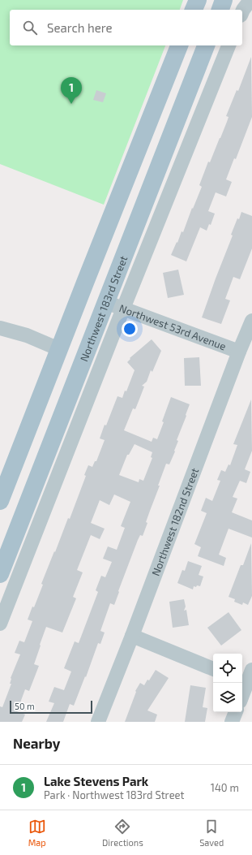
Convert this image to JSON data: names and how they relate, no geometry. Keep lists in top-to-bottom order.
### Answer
{
  "streets": {
    "main road": ["Northwest 183rd Street"],
    "street": ["Northwest 53rd Avenue", "Northwest 182nd Street"]
  },
  "crossings": [
    ["Northwest 183rd Street", "Northwest 53rd Avenue"],
    ["Northwest 53rd Avenue", "Northwest 182nd Street"]
  ],
  "scale_bar": "50 m",
  "page": {
    "search": "Search here",
    "pins": "1",
    "scale": "50 m",
    "heading": "Nearby",
    "list": [
      {
        "mark": "1",
        "name": "Lake Stevens Park",
        "note": "Park · Northwest 183rd Street",
        "value": "140 m"
      }
    ],
    "nav": ["Map", "Directions", "Saved"]
  }
}
